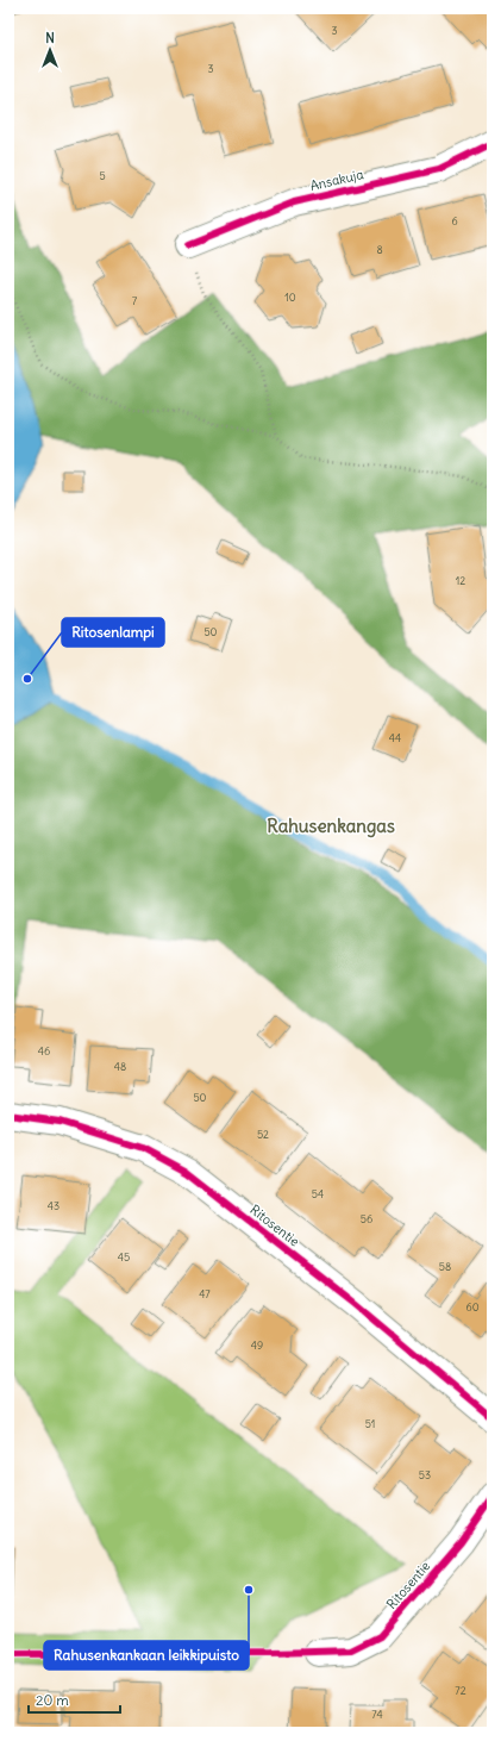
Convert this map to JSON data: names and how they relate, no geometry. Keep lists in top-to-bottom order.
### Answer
{
  "streets": {
    "street": ["Ansakuja", "Ritosentie"]
  },
  "districts": ["Rahusenkangas"],
  "places": ["Ritosenlampi", "Rahusenkankaan leikkipuisto"],
  "house_numbers": [
    "3",
    "3",
    "5",
    "6",
    "8",
    "10",
    "7",
    "12",
    "50",
    "44",
    "46",
    "48",
    "50",
    "52",
    "54",
    "43",
    "56",
    "45",
    "58",
    "47",
    "60",
    "49",
    "51",
    "53",
    "72",
    "74"
  ],
  "scale_bar": "20 m",
  "north": "top"
}
